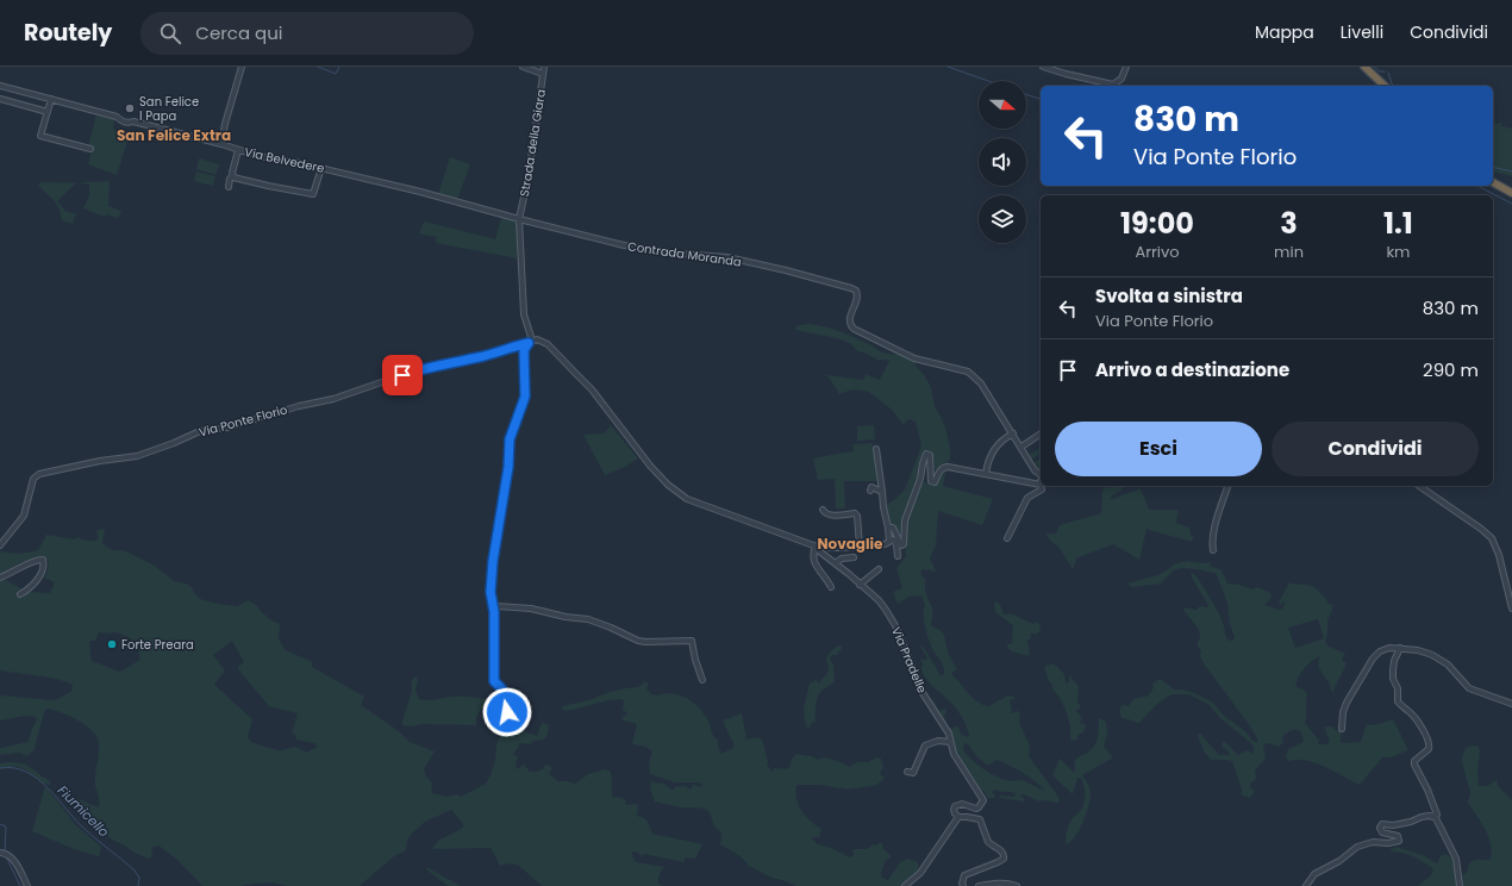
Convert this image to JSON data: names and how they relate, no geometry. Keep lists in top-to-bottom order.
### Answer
{
  "streets": {
    "street": [
      "Strada della Giara",
      "Via Belvedere",
      "Contrada Moranda",
      "Via Ponte Florio",
      "Via Pradelle"
    ]
  },
  "crossings": [
    ["Strada della Giara", "Contrada Moranda"],
    ["Strada della Giara", "Via Ponte Florio"],
    ["Via Belvedere", "Contrada Moranda"]
  ],
  "districts": ["San Felice Extra", "Novaglie"],
  "water": ["Fiumicello"],
  "places": ["San Felice I Papa", "Forte Preara"],
  "north": "right",
  "page": {
    "header": "Routely",
    "search": "Cerca qui",
    "nav": ["Mappa", "Livelli", "Condividi"],
    "turn": ["830 m", "Via Ponte Florio"],
    "eta": [
      "19:00",
      "Arrivo",
      "3",
      "min",
      "1.1",
      "km"
    ],
    "list": [
      {
        "name": "Svolta a sinistra",
        "note": "Via Ponte Florio",
        "value": "830 m"
      },
      {
        "name": "Arrivo a destinazione",
        "value": "290 m"
      }
    ],
    "buttons": ["Esci", "Condividi"]
  }
}
